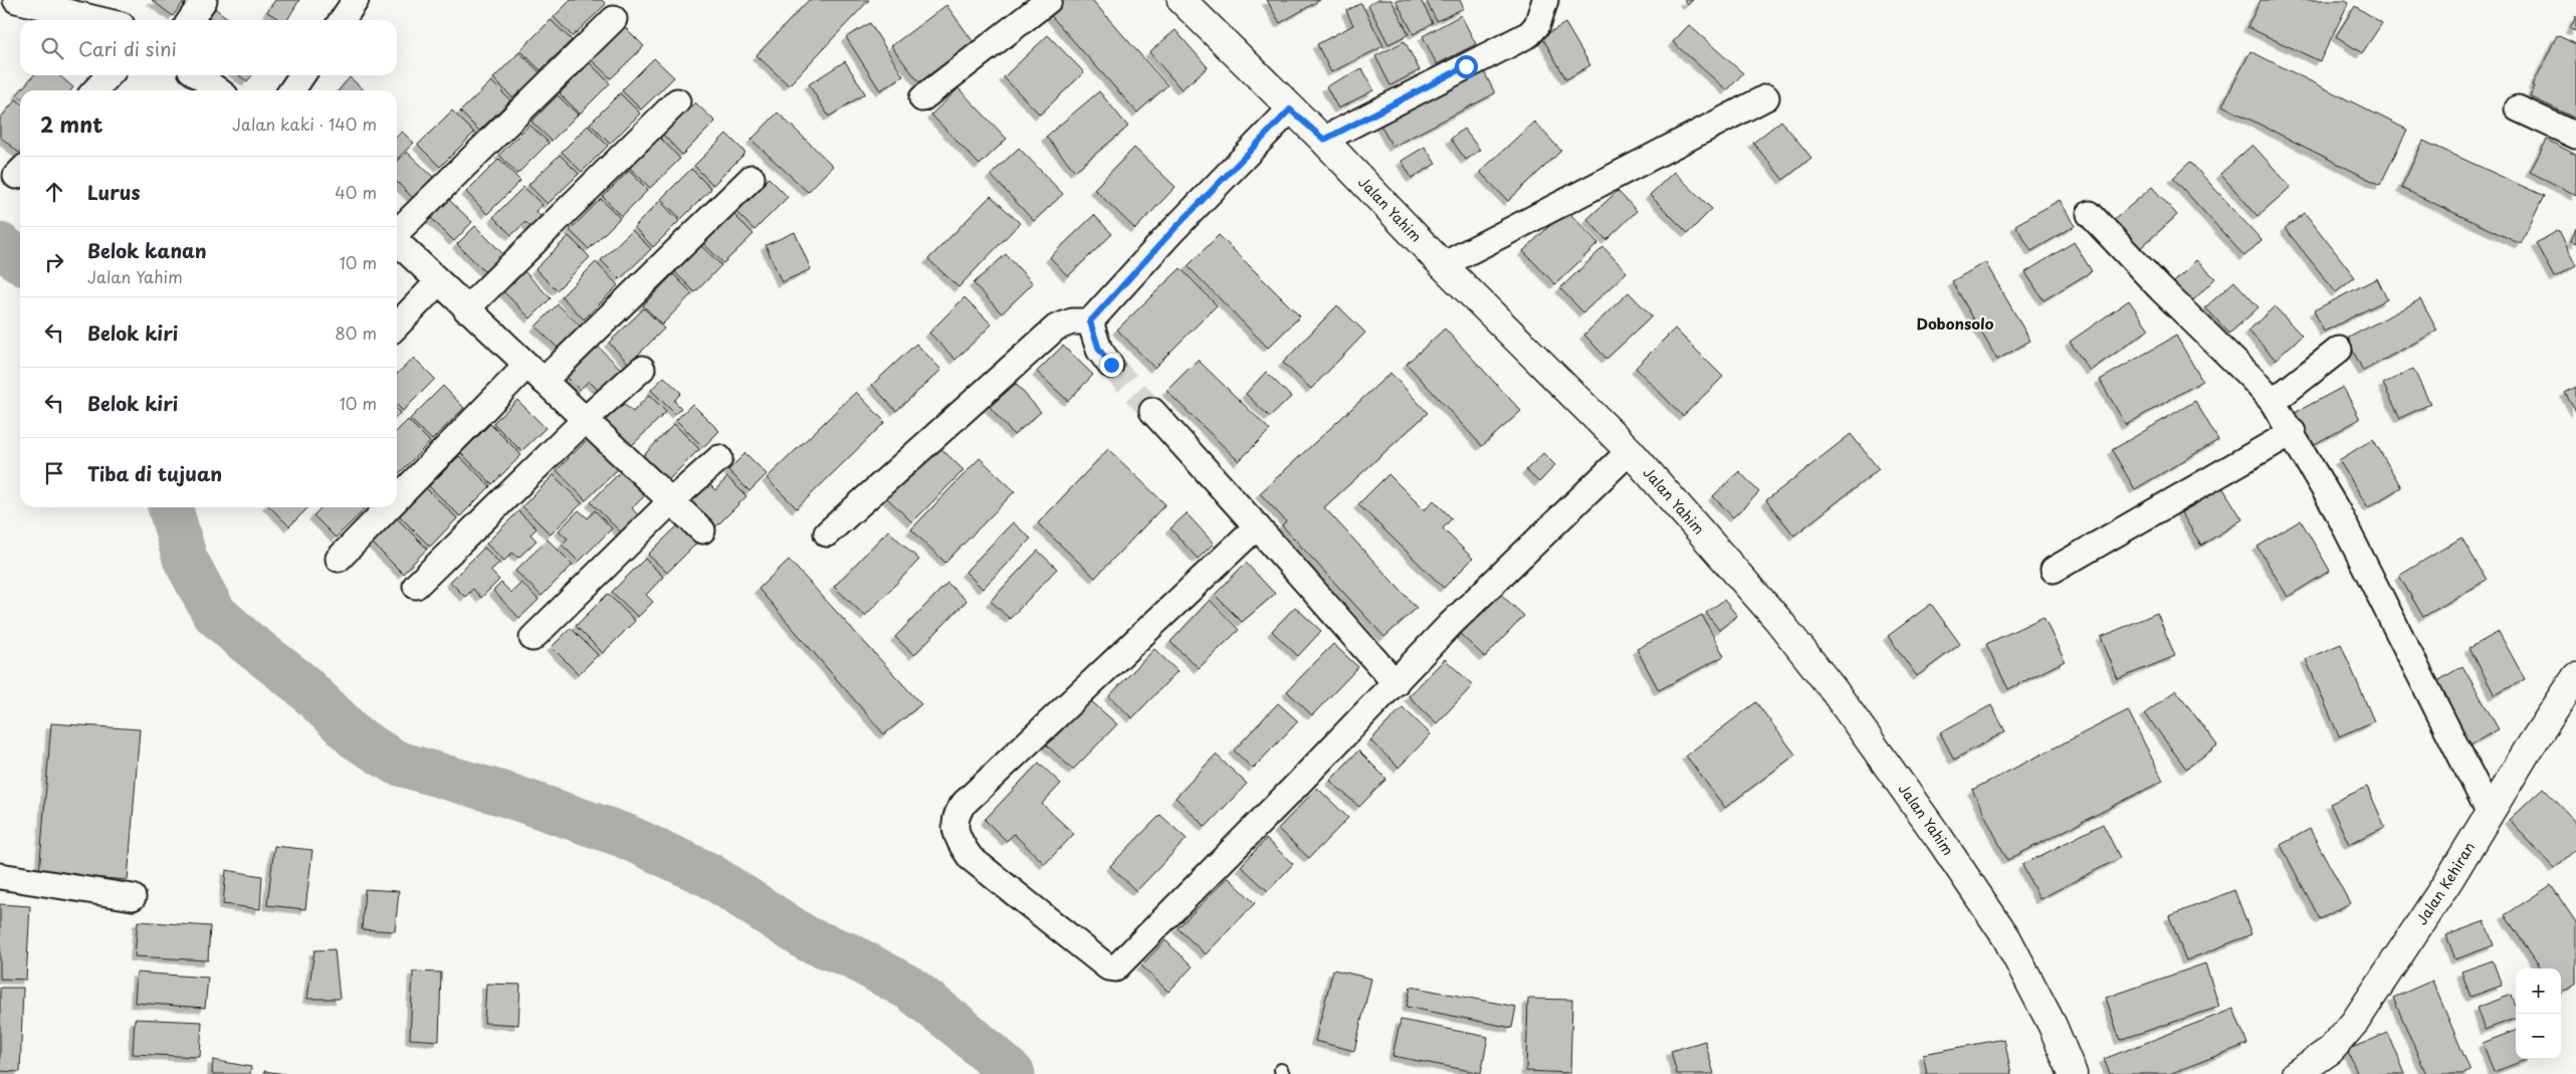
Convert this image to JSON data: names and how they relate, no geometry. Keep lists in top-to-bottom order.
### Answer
{
  "streets": {
    "street": ["Jalan Yahim", "Jalan Kehiran"]
  },
  "districts": ["Dobonsolo"],
  "page": {
    "search": "Cari di sini",
    "heading": ["2 mnt", "Jalan kaki · 140 m"],
    "list": [
      ["Lurus", "40 m"],
      ["Belok kanan", "Jalan Yahim", "10 m"],
      ["Belok kiri", "80 m"],
      ["Belok kiri", "10 m"],
      "Tiba di tujuan"
    ],
    "map_buttons": ["+", "−"]
  }
}
